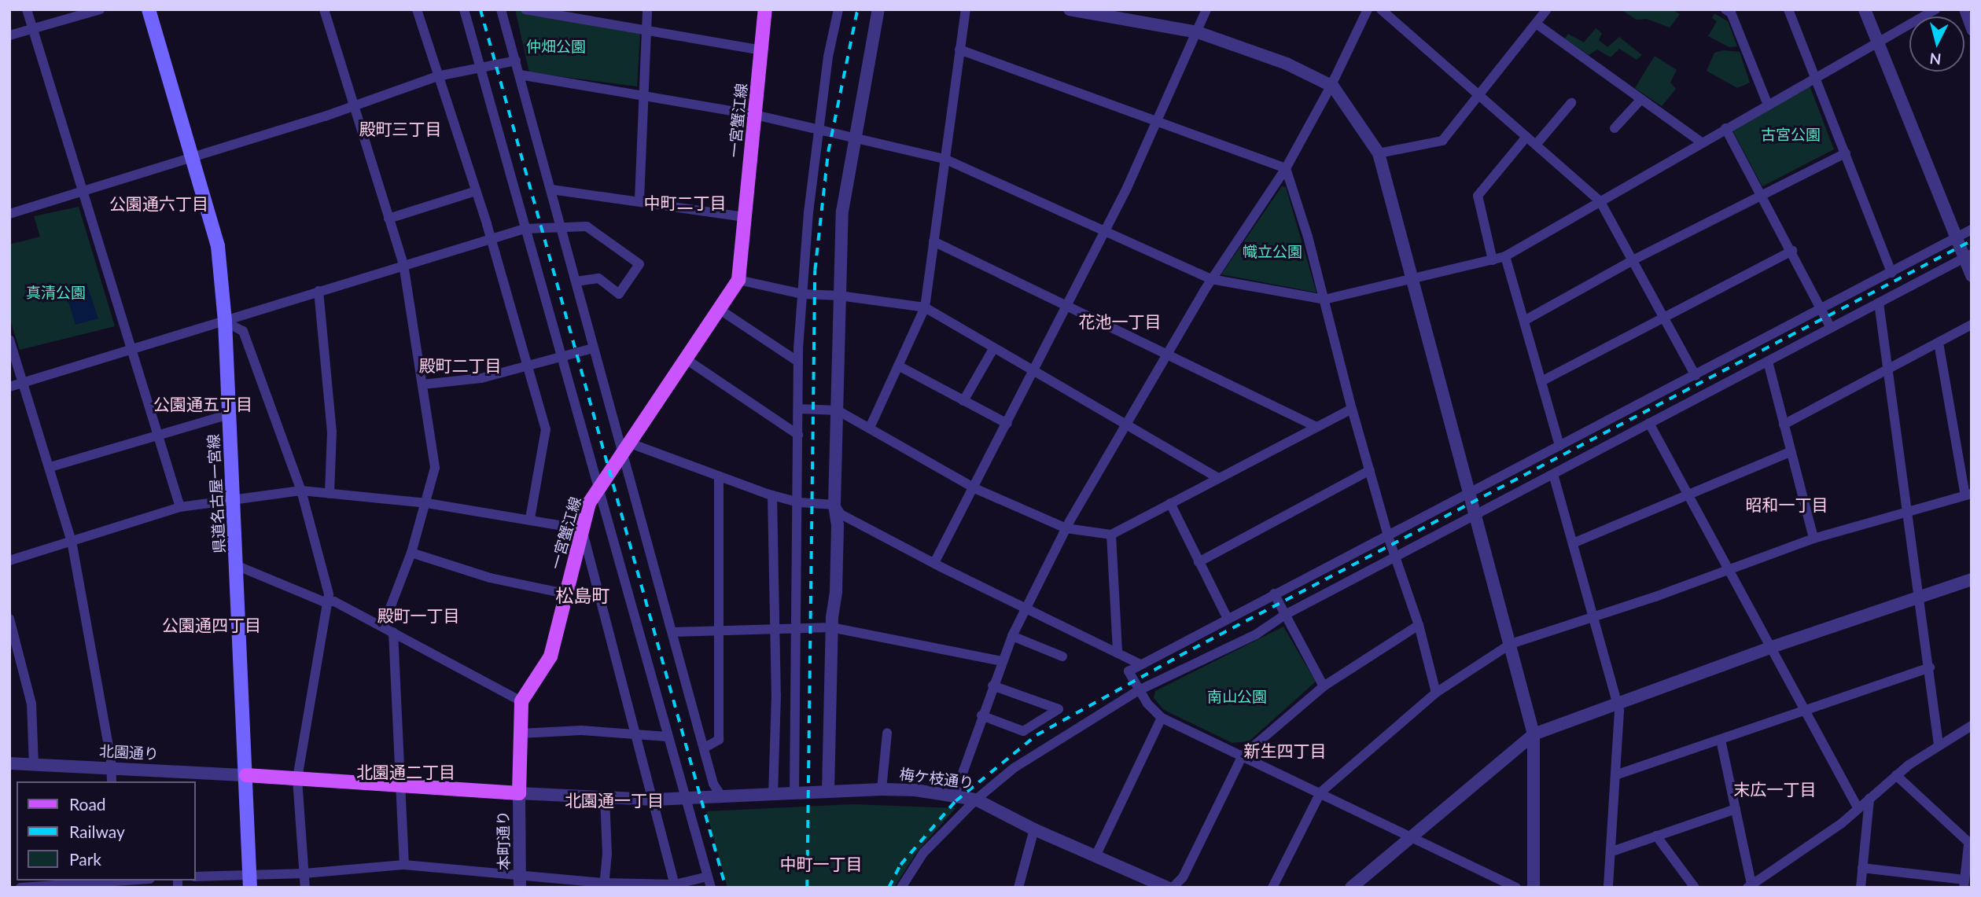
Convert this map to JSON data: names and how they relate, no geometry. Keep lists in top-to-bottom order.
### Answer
{
  "streets": {
    "main road": ["一宮蟹江線", "県道名古屋一宮線"],
    "street": ["北園通り", "梅ケ枝通り", "本町通り"]
  },
  "crossings": [
    ["県道名古屋一宮線", "北園通り"]
  ],
  "districts": [
    "殿町三丁目",
    "中町二丁目",
    "公園通六丁目",
    "花池一丁目",
    "殿町二丁目",
    "公園通五丁目",
    "昭和一丁目",
    "松島町",
    "殿町一丁目",
    "公園通四丁目",
    "新生四丁目",
    "北園通二丁目",
    "末広一丁目",
    "北園通一丁目",
    "中町一丁目"
  ],
  "parks": [
    "仲畑公園",
    "古宮公園",
    "幟立公園",
    "真清公園",
    "南山公園"
  ],
  "legend": ["Road", "Railway", "Park"],
  "north": "bottom"
}
